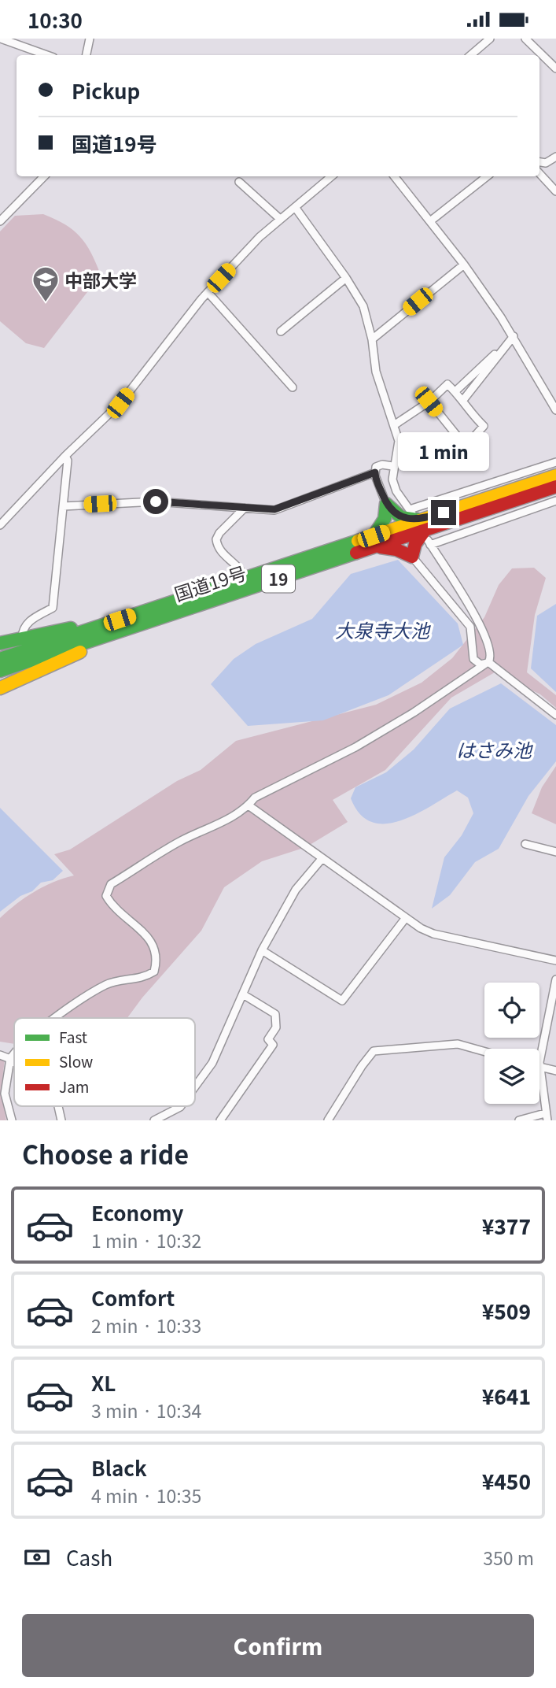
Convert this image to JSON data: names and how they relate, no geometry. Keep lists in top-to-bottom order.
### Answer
{
  "streets": {
    "highway": ["19", "国道19号"]
  },
  "water": ["大泉寺大池", "はさみ池"],
  "places": {
    "school or university": ["中部大学"]
  },
  "legend": ["Fast", "Slow", "Jam"],
  "page": {
    "status": "10:30",
    "banner": ["Pickup", "国道19号"],
    "bubble": "1 min",
    "heading": "Choose a ride",
    "list": [
      {
        "name": "Economy",
        "note": "1 min · 10:32",
        "value": "¥377"
      },
      {
        "name": "Comfort",
        "note": "2 min · 10:33",
        "value": "¥509"
      },
      {
        "name": "XL",
        "note": "3 min · 10:34",
        "value": "¥641"
      },
      {
        "name": "Black",
        "note": "4 min · 10:35",
        "value": "¥450"
      }
    ],
    "pay": ["Cash", "350 m"],
    "buttons": "Confirm"
  }
}
